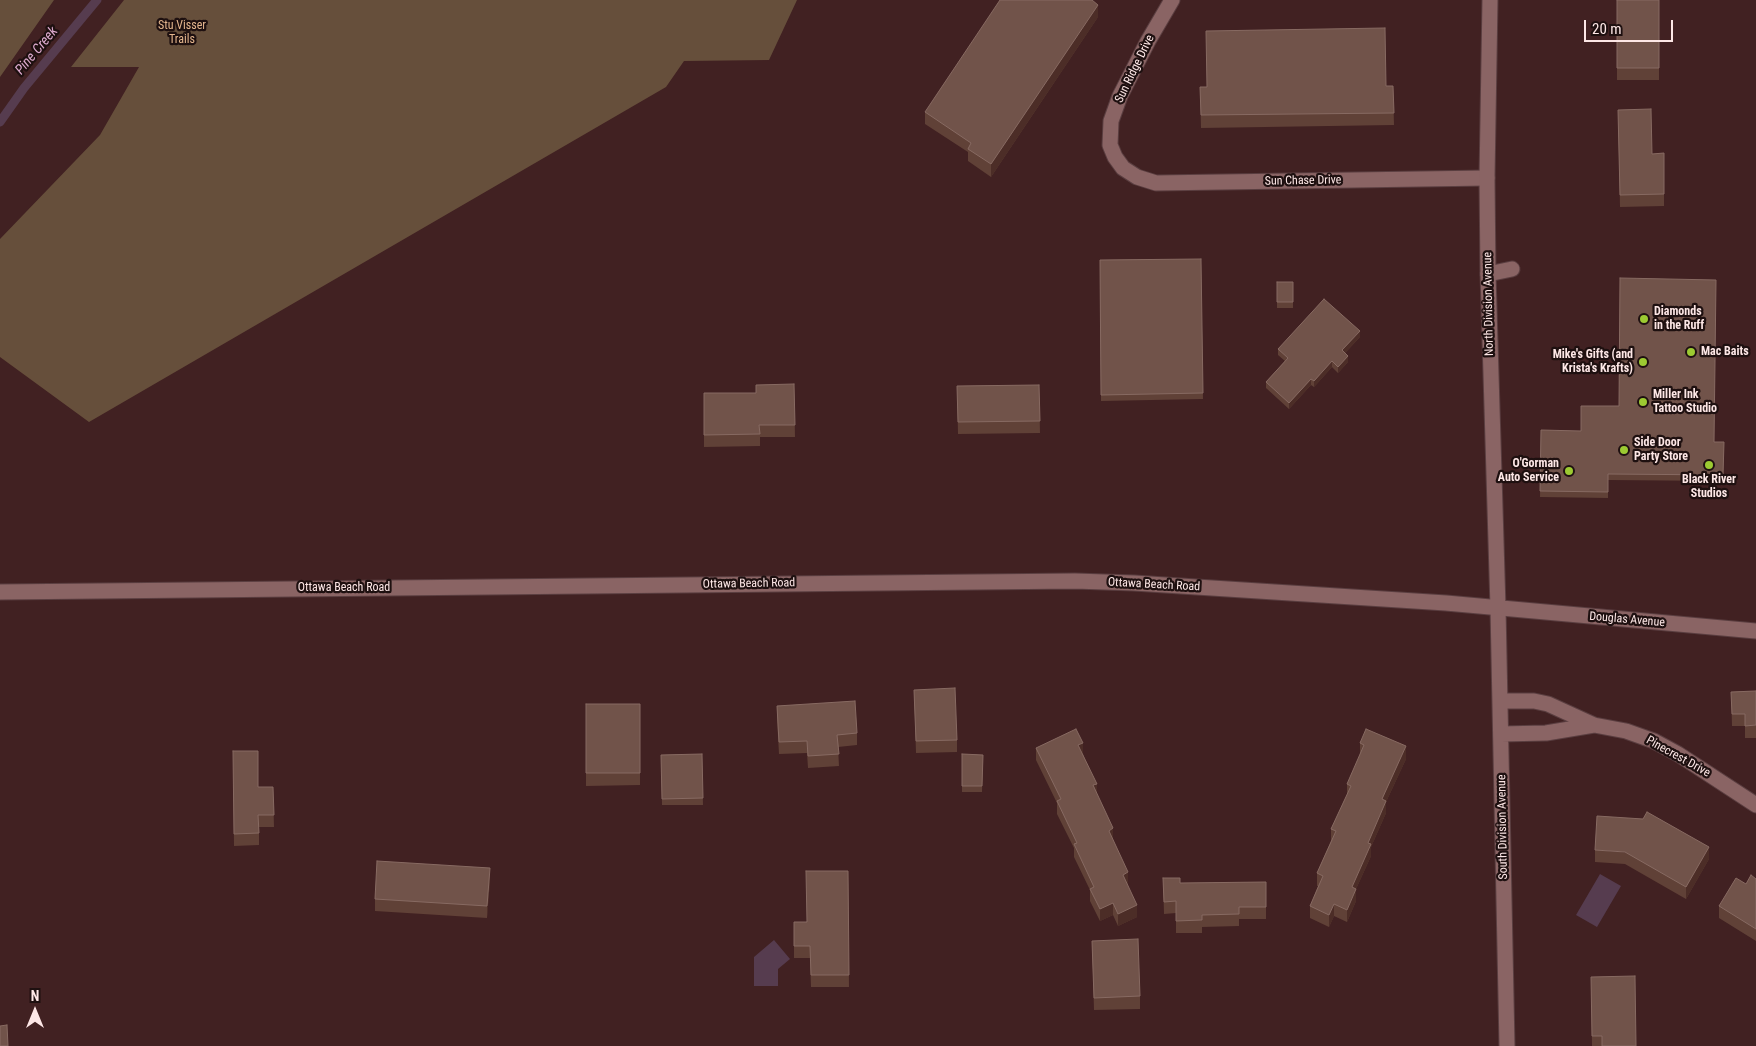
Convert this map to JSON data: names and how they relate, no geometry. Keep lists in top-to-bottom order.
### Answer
{
  "streets": {
    "street": [
      "Sun Ridge Drive",
      "Sun Chase Drive",
      "North Division Avenue",
      "Ottawa Beach Road",
      "Douglas Avenue",
      "Pinecrest Drive",
      "South Division Avenue"
    ]
  },
  "crossings": [
    ["Sun Ridge Drive", "Sun Chase Drive"],
    ["Sun Chase Drive", "North Division Avenue"],
    ["North Division Avenue", "Ottawa Beach Road"],
    ["North Division Avenue", "Douglas Avenue"],
    ["North Division Avenue", "South Division Avenue"],
    ["Ottawa Beach Road", "Douglas Avenue"],
    ["Ottawa Beach Road", "South Division Avenue"],
    ["Douglas Avenue", "South Division Avenue"],
    ["Pinecrest Drive", "South Division Avenue"]
  ],
  "water": ["Pine Creek"],
  "parks": ["Stu Visser Trails"],
  "places": [
    "Diamonds in the Ruff",
    "Mac Baits",
    "Mike's Gifts (and Krista's Krafts)",
    "Miller Ink Tattoo Studio",
    "Side Door Party Store",
    "Black River Studios",
    "O'Gorman Auto Service"
  ],
  "scale_bar": "20 m",
  "north": "top"
}
